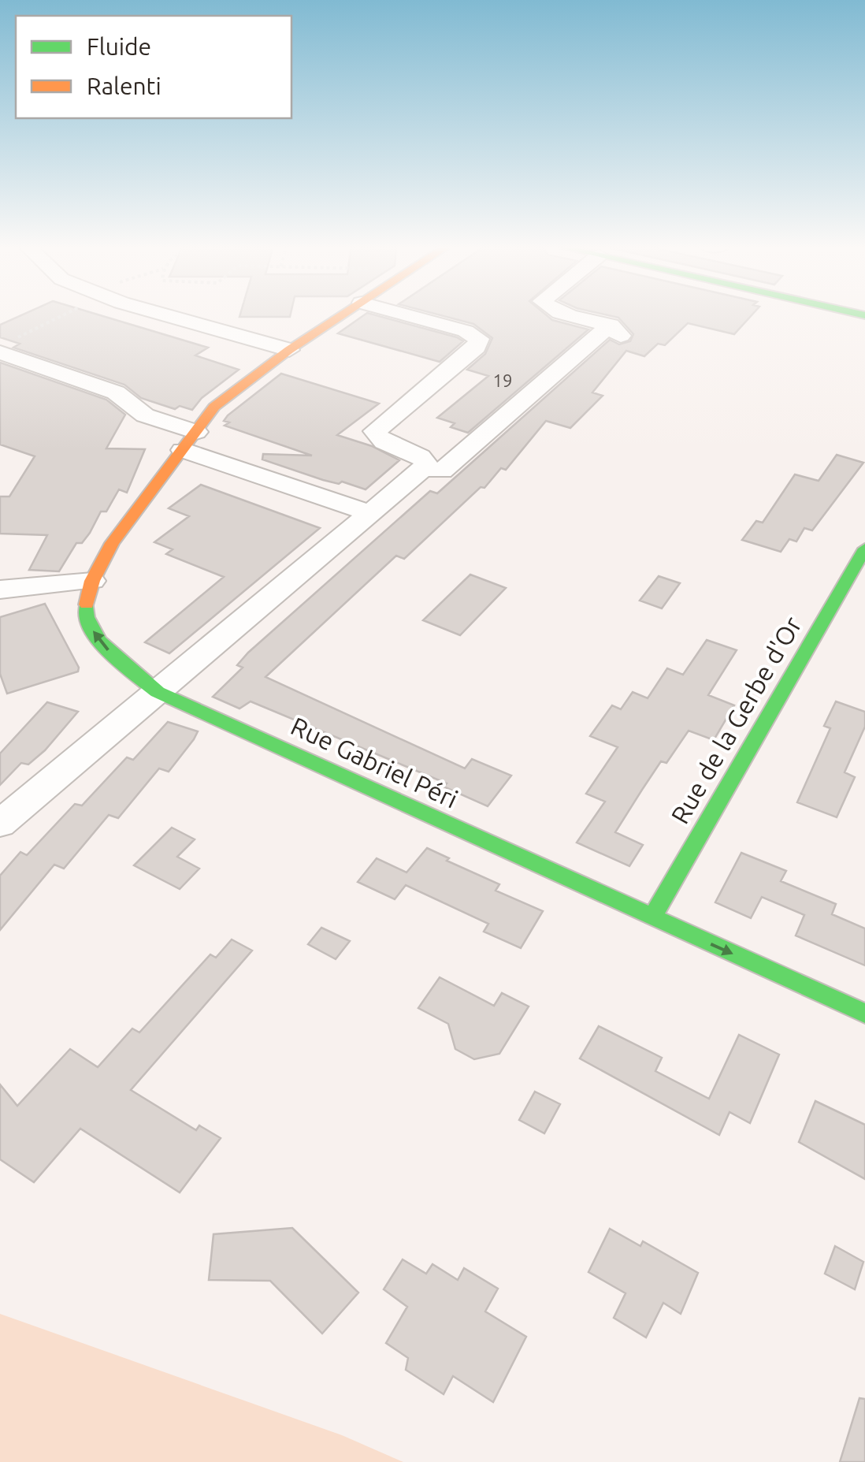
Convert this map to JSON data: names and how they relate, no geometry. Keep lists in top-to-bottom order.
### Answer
{
  "streets": {
    "street": ["Rue de la Gerbe d'Or", "Rue Gabriel Péri"]
  },
  "crossings": [
    ["Rue de la Gerbe d'Or", "Rue Gabriel Péri"]
  ],
  "house_numbers": ["19"],
  "legend": ["Fluide", "Ralenti"]
}
